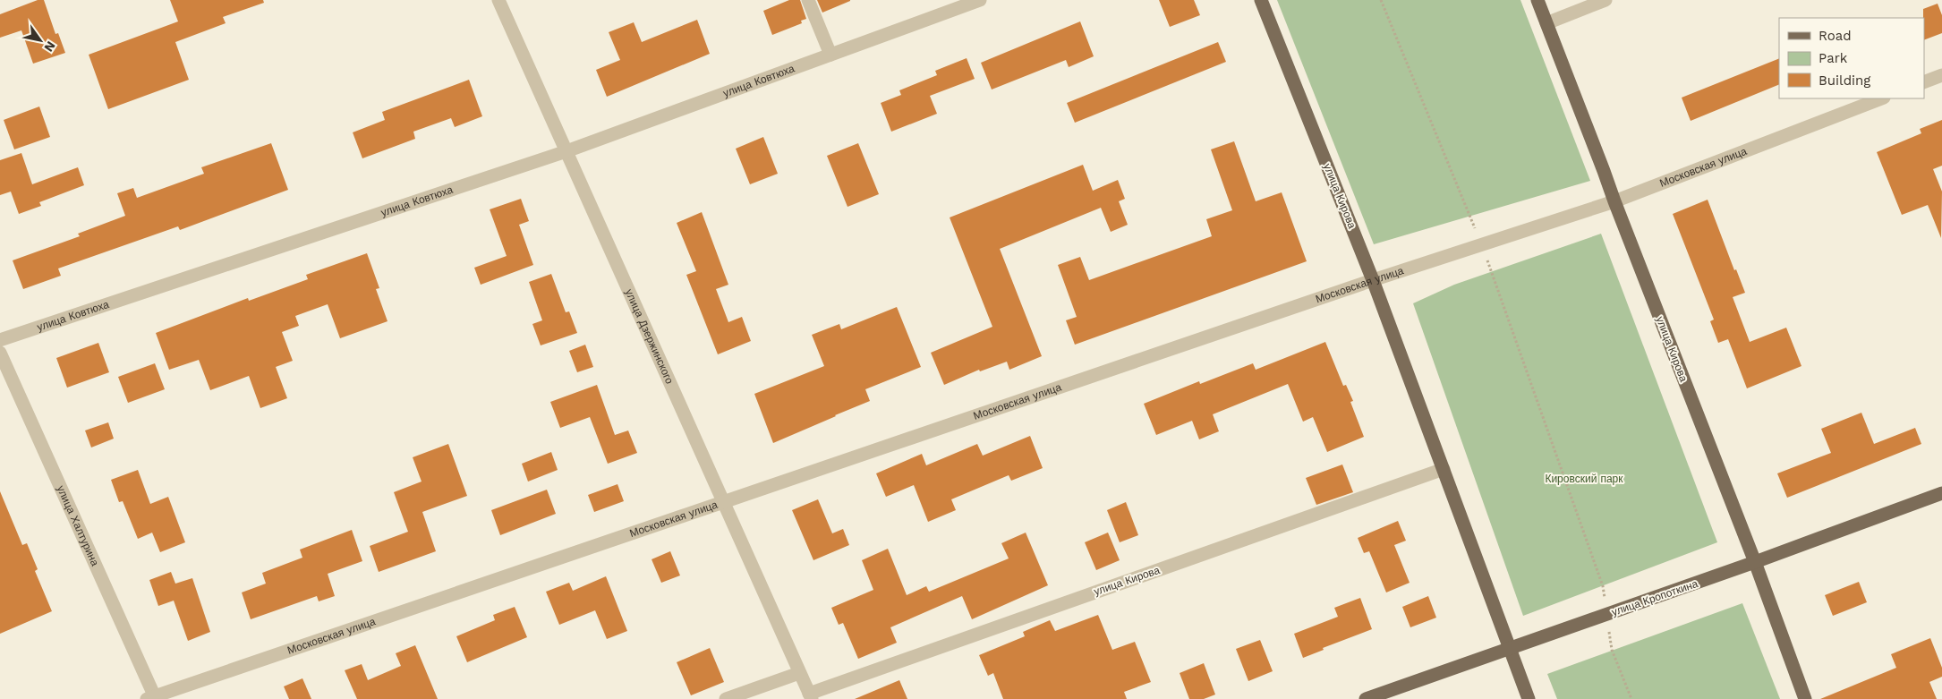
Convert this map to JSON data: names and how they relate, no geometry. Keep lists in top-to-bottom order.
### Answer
{
  "streets": {
    "main road": ["улица Кирова", "улица Кропоткина"],
    "street": [
      "улица Ковтюха",
      "Московская улица",
      "улица Дзержинского",
      "улица Халтурина"
    ]
  },
  "crossings": [
    ["улица Ковтюха", "улица Дзержинского"],
    ["Московская улица", "улица Кирова"],
    ["Московская улица", "улица Дзержинского"],
    ["Московская улица", "улица Халтурина"],
    ["улица Кирова", "улица Дзержинского"],
    ["улица Кирова", "улица Кропоткина"]
  ],
  "parks": ["Кировский парк"],
  "legend": ["Road", "Park", "Building"],
  "north": "bottom right"
}
